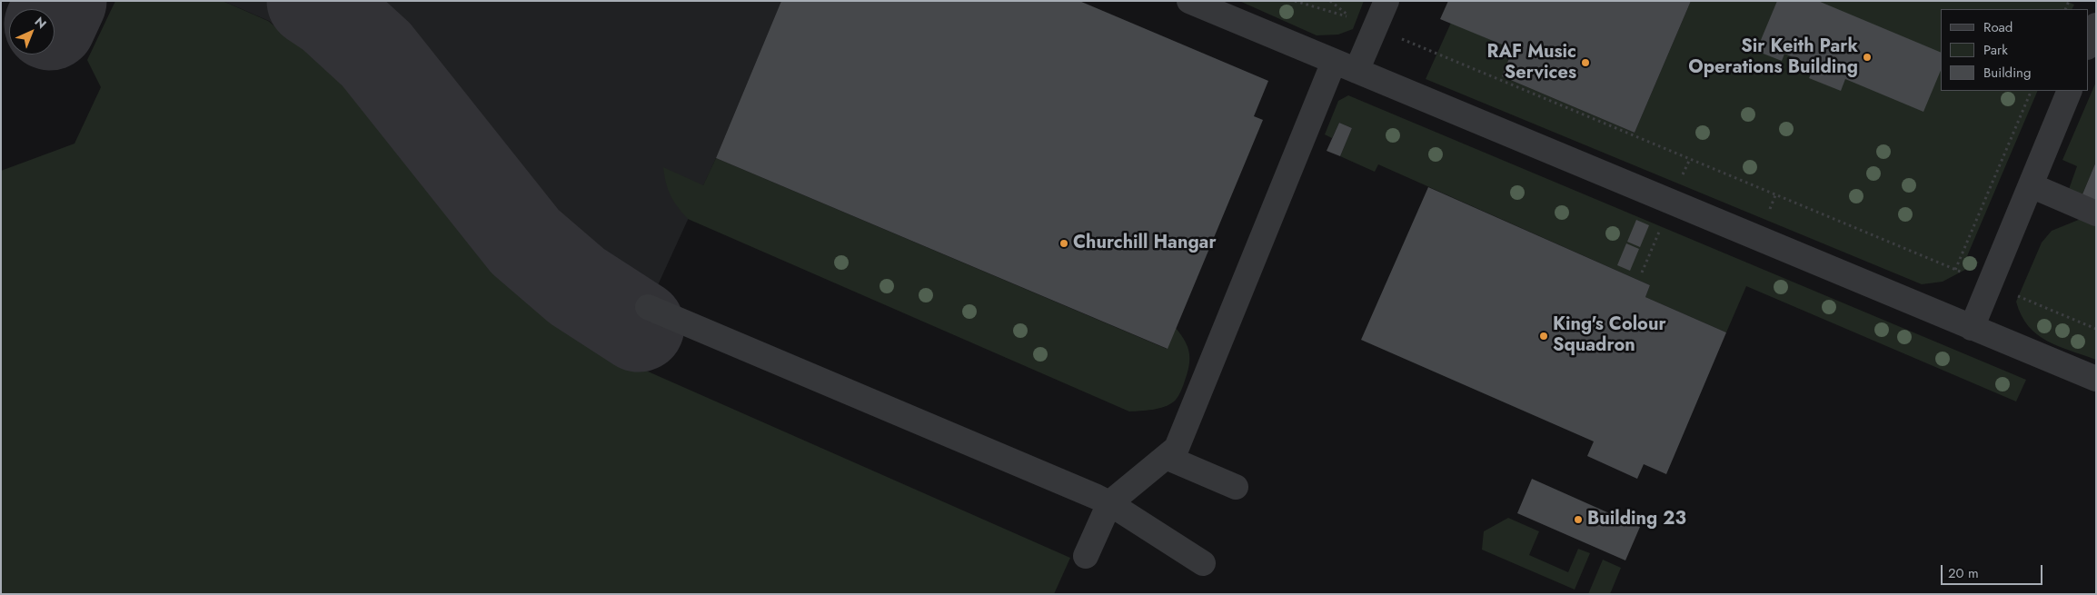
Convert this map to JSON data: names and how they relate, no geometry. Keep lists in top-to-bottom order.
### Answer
{
  "places": [
    "Sir Keith Park Operations Building",
    "RAF Music Services",
    "Churchill Hangar",
    "King's Colour Squadron",
    "Building 23"
  ],
  "legend": ["Road", "Park", "Building"],
  "scale_bar": "20 m",
  "north": "top right"
}
